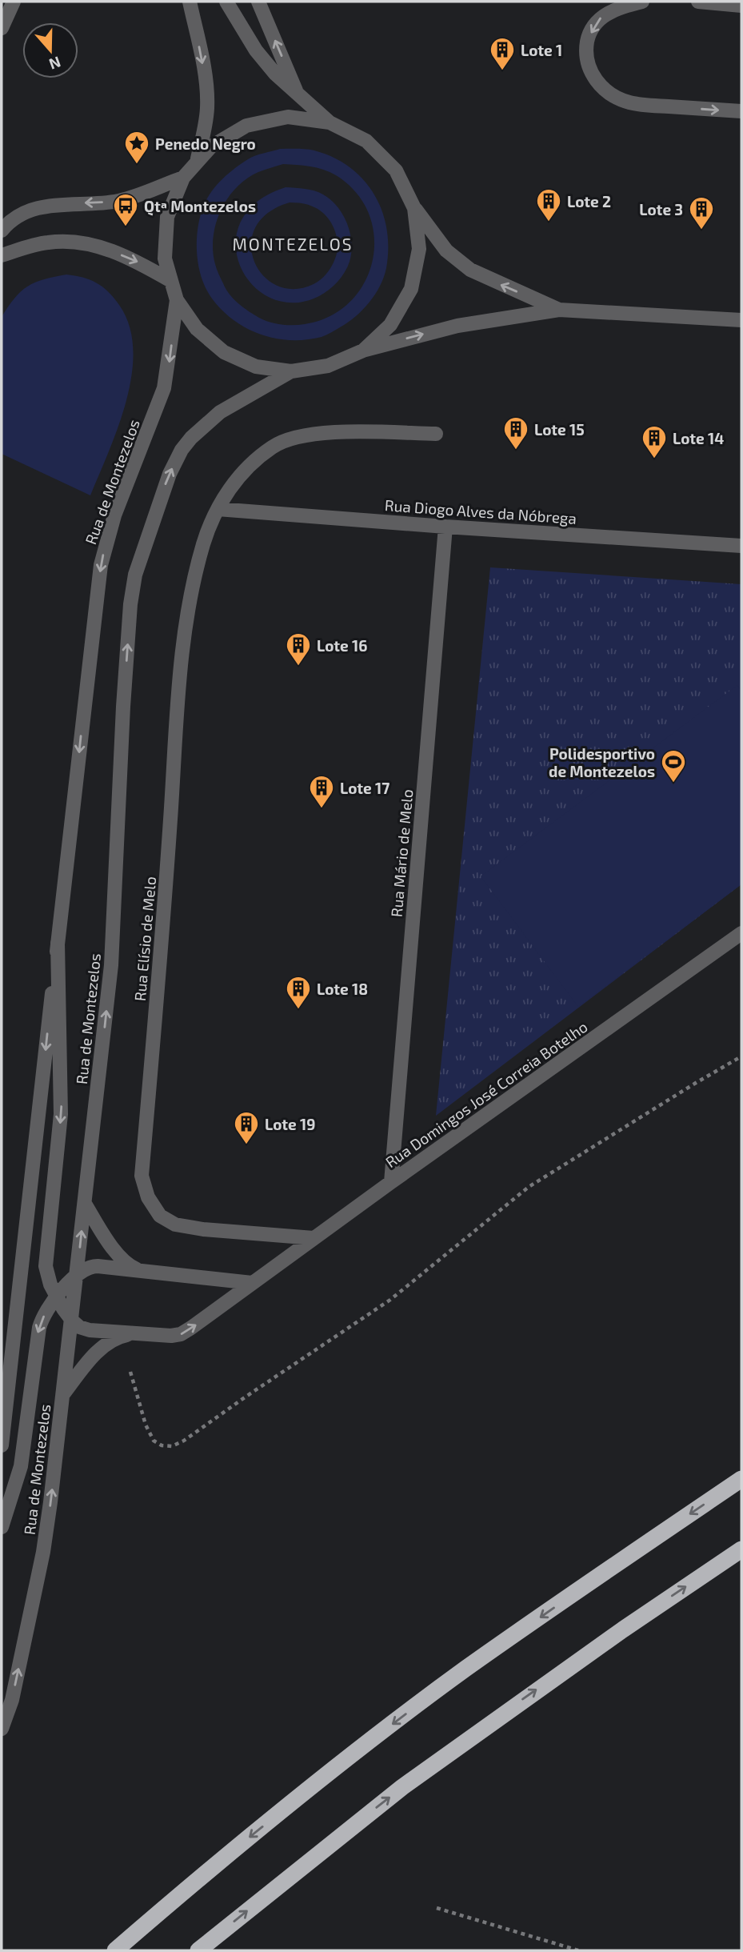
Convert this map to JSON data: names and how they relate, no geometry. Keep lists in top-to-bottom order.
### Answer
{
  "streets": {
    "street": [
      "Rua de Montezelos",
      "Rua Diogo Alves da Nóbrega",
      "Rua Mário de Melo",
      "Rua Elísio de Melo",
      "Rua Domingos José Correia Botelho"
    ]
  },
  "crossings": [
    ["Rua de Montezelos", "Rua Domingos José Correia Botelho"],
    ["Rua Diogo Alves da Nóbrega", "Rua Mário de Melo"],
    ["Rua Diogo Alves da Nóbrega", "Rua Elísio de Melo"],
    ["Rua Mário de Melo", "Rua Domingos José Correia Botelho"],
    ["Rua Elísio de Melo", "Rua Domingos José Correia Botelho"]
  ],
  "districts": ["MONTEZELOS"],
  "places": {
    "building": [
      "Lote 1",
      "Lote 2",
      "Lote 3",
      "Lote 15",
      "Lote 14",
      "Lote 16",
      "Lote 17",
      "Lote 18",
      "Lote 19"
    ],
    "place": ["Penedo Negro"],
    "bus stop": ["Qtª Montezelos"],
    "sports": ["Polidesportivo de Montezelos"]
  },
  "north": "bottom"
}
